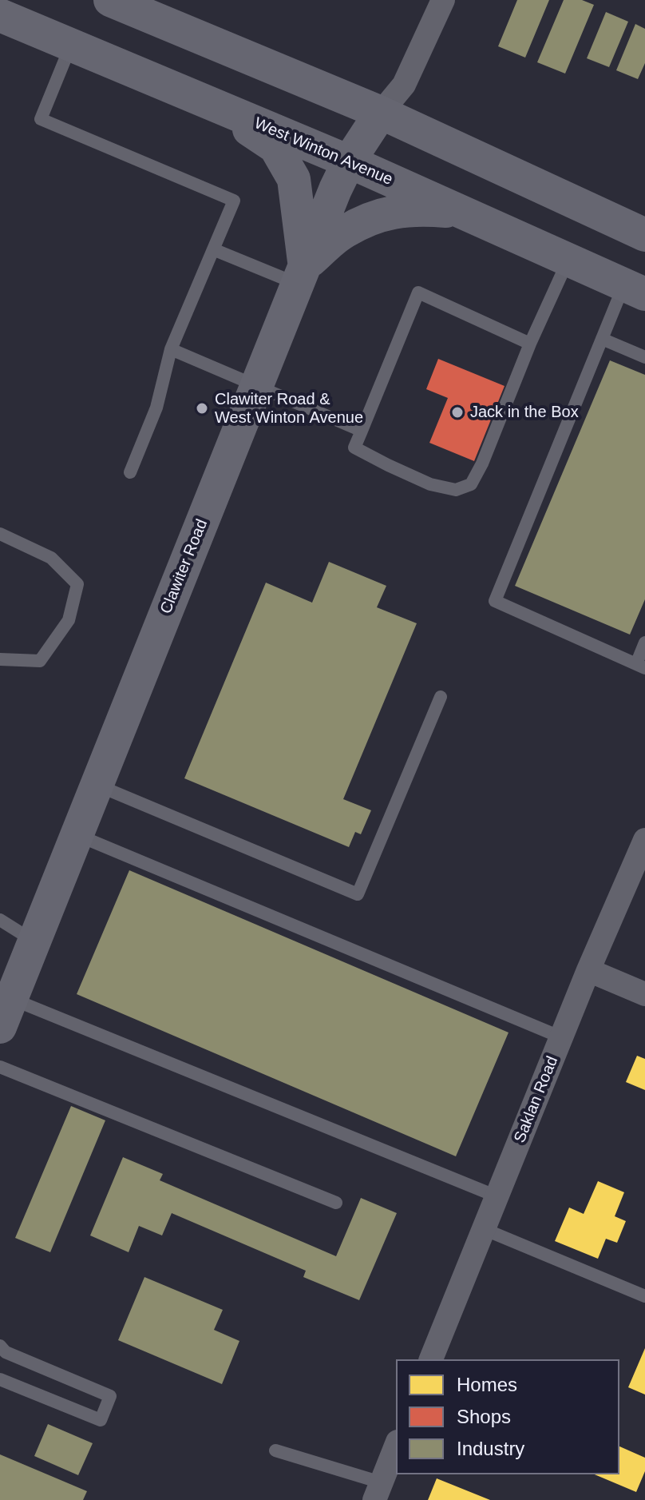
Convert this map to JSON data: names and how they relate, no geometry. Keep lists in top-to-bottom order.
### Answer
{
  "streets": {
    "main road": ["West Winton Avenue", "Clawiter Road"],
    "street": ["Saklan Road"]
  },
  "crossings": [
    ["West Winton Avenue", "Clawiter Road"]
  ],
  "places": ["Clawiter Road & West Winton Avenue", "Jack in the Box"],
  "legend": ["Homes", "Shops", "Industry"]
}
